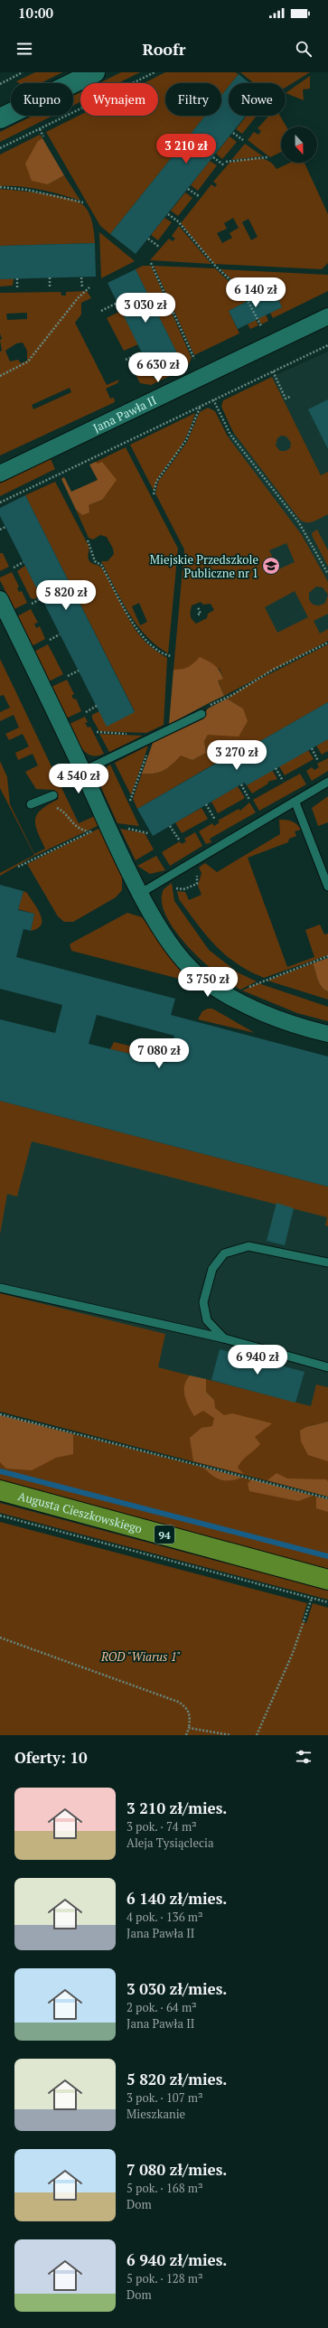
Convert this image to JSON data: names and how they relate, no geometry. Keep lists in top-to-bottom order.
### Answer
{
  "streets": {
    "main road": ["Augusta Cieszkowskiego", "94"],
    "street": ["Jana Pawła II"]
  },
  "parks": ["ROD \"Wiarus 1\""],
  "places": {
    "school or university": ["Miejskie Przedszkole Publiczne nr 1"]
  },
  "north": "bottom",
  "page": {
    "status": "10:00",
    "header": "Roofr",
    "chip": [
      "Kupno",
      "Wynajem",
      "Filtry",
      "Nowe"
    ],
    "price": [
      "3 210 zł",
      "6 140 zł",
      "3 030 zł",
      "6 630 zł",
      "5 820 zł",
      "3 270 zł",
      "4 540 zł",
      "3 750 zł",
      "7 080 zł",
      "6 940 zł"
    ],
    "heading": "Oferty: 10",
    "list": [
      {
        "name": "3 210 zł/mies.",
        "note": "3 pok. · 74 m² · Aleja Tysiąclecia"
      },
      {
        "name": "6 140 zł/mies.",
        "note": "4 pok. · 136 m² · Jana Pawła II"
      },
      {
        "name": "3 030 zł/mies.",
        "note": "2 pok. · 64 m² · Jana Pawła II"
      },
      {
        "name": "5 820 zł/mies.",
        "note": "3 pok. · 107 m² · Mieszkanie"
      },
      {
        "name": "7 080 zł/mies.",
        "note": "5 pok. · 168 m² · Dom"
      },
      {
        "name": "6 940 zł/mies.",
        "note": "5 pok. · 128 m² · Dom"
      }
    ]
  }
}
